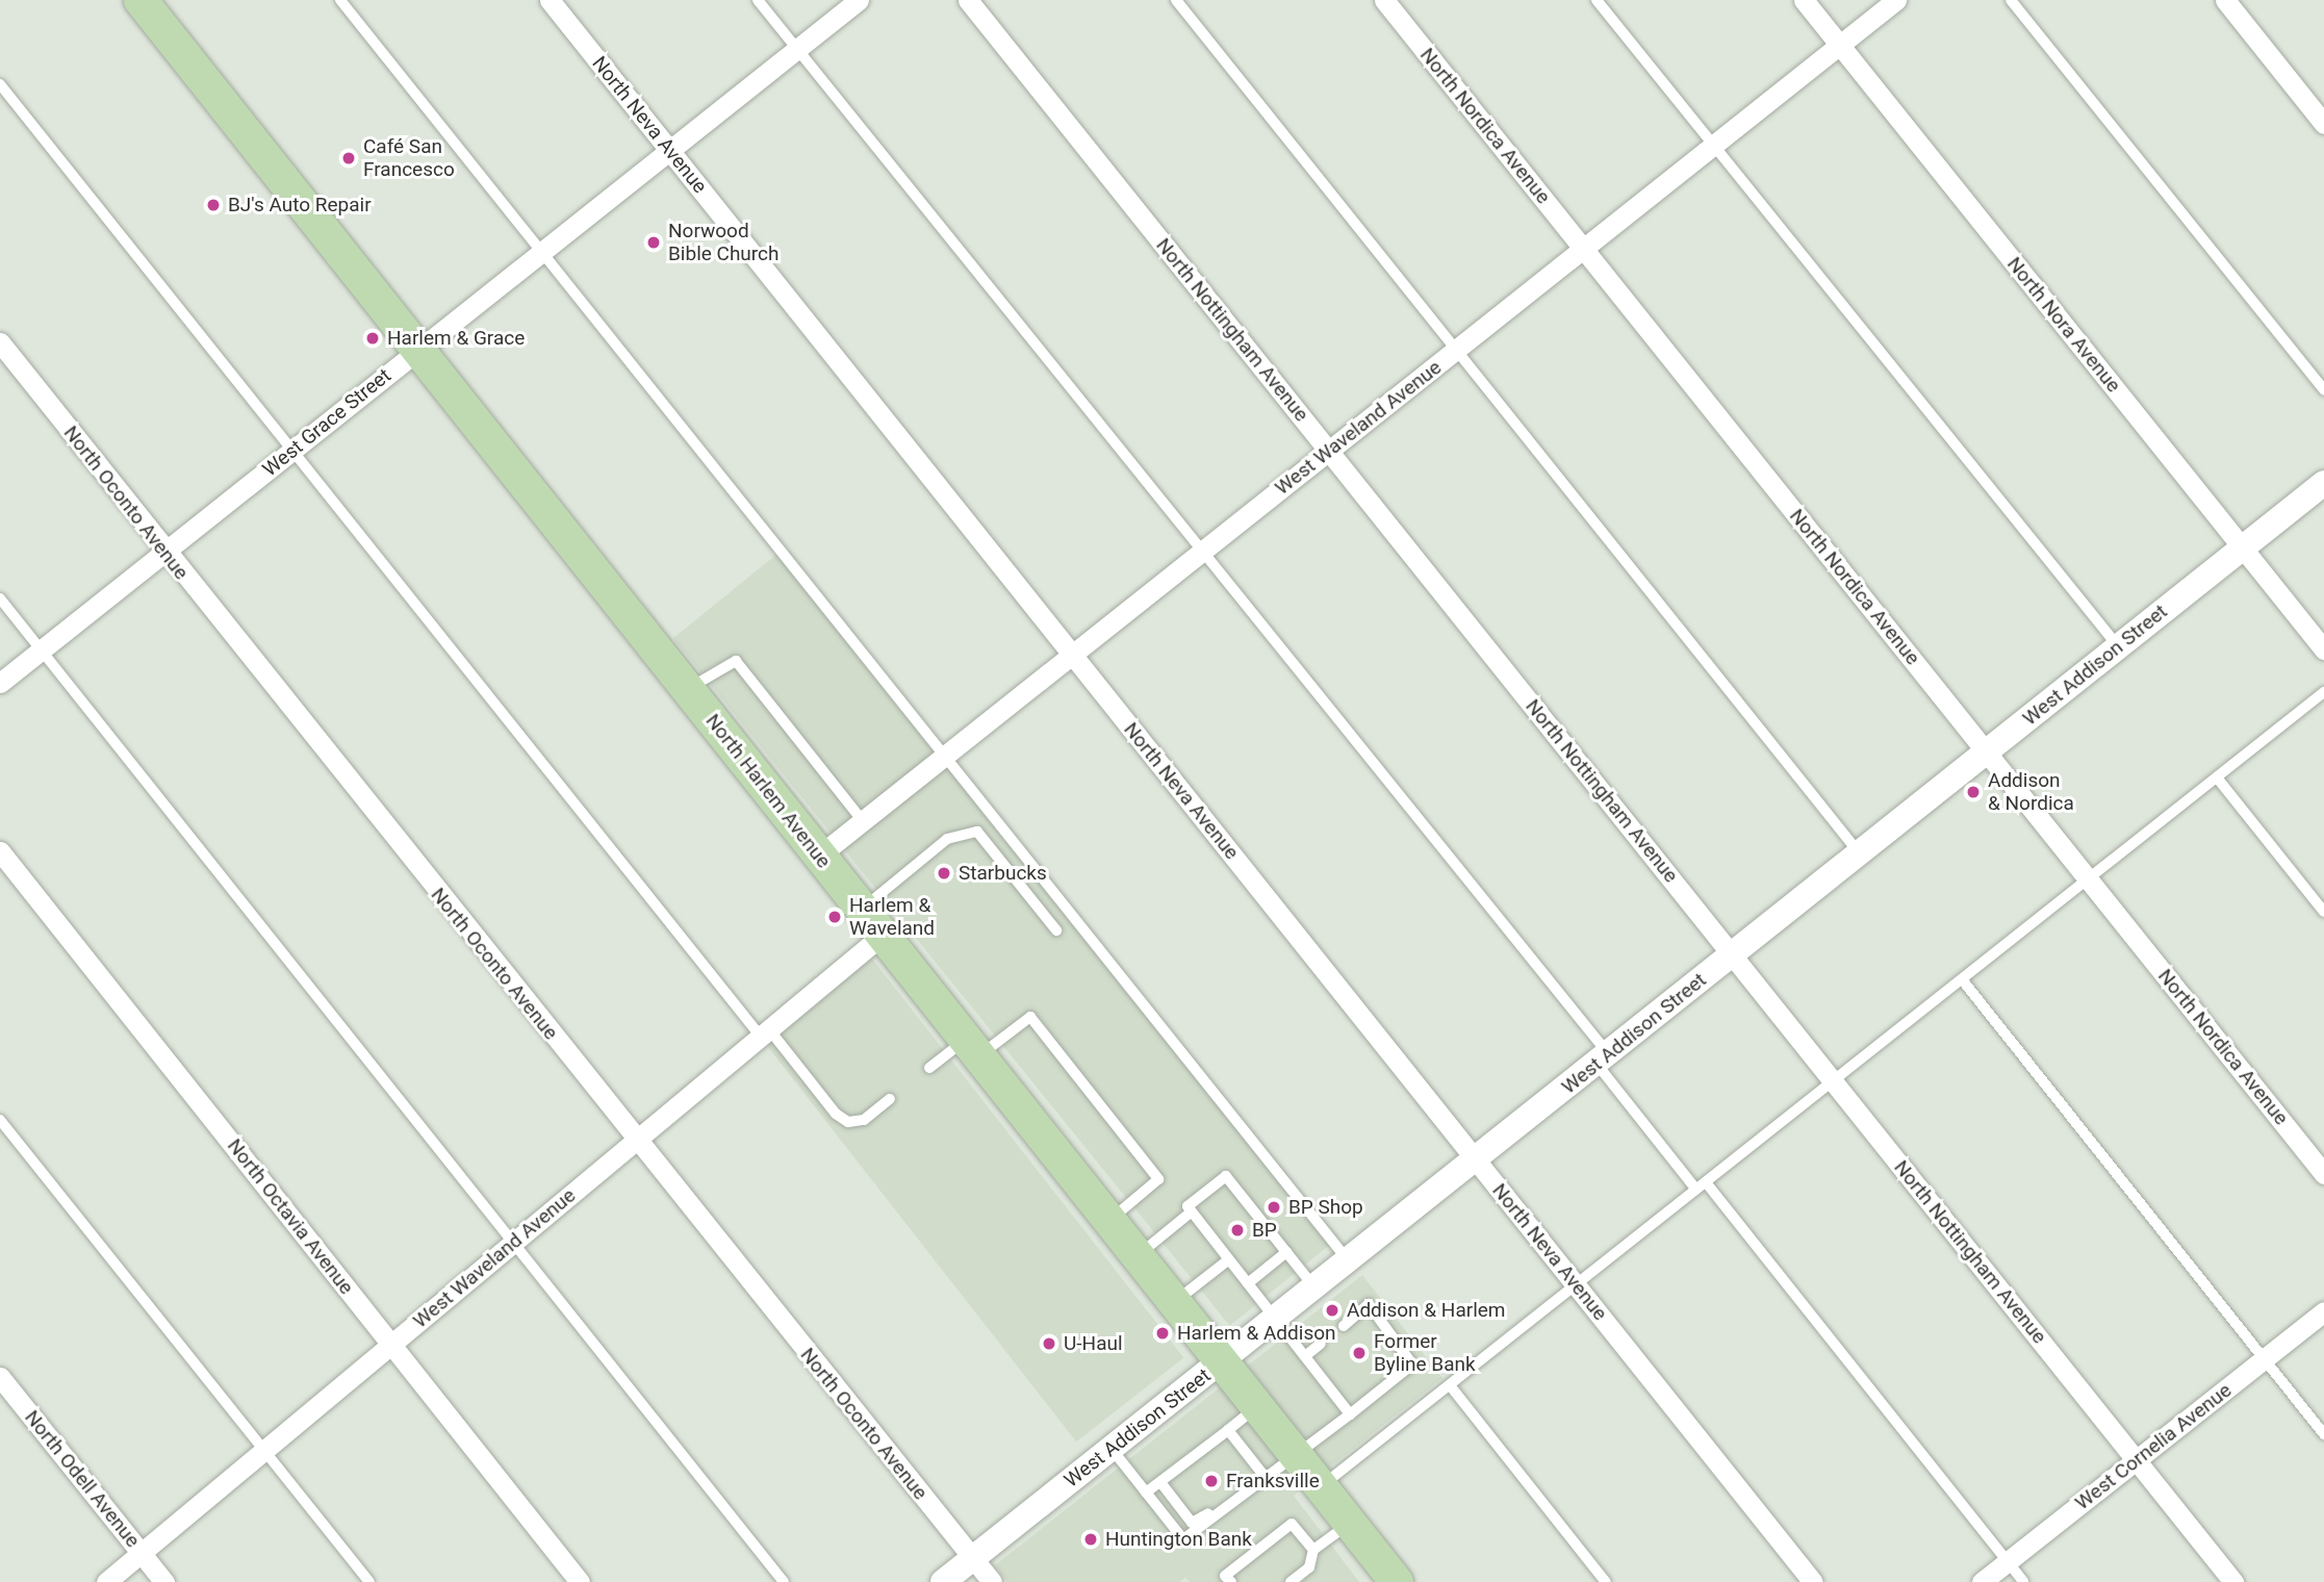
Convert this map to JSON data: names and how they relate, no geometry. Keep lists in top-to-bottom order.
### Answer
{
  "streets": {
    "main road": ["North Harlem Avenue"],
    "street": [
      "North Neva Avenue",
      "North Nordica Avenue",
      "North Nora Avenue",
      "North Nottingham Avenue",
      "West Grace Street",
      "West Waveland Avenue",
      "North Oconto Avenue",
      "West Addison Street",
      "North Octavia Avenue",
      "West Cornelia Avenue",
      "North Odell Avenue"
    ]
  },
  "crossings": [
    ["North Neva Avenue", "West Grace Street"],
    ["North Neva Avenue", "West Waveland Avenue"],
    ["North Neva Avenue", "West Addison Street"],
    ["North Nordica Avenue", "West Waveland Avenue"],
    ["North Nordica Avenue", "West Addison Street"],
    ["North Nora Avenue", "West Waveland Avenue"],
    ["North Nora Avenue", "West Addison Street"],
    ["North Nottingham Avenue", "West Waveland Avenue"],
    ["North Nottingham Avenue", "West Addison Street"],
    ["North Nottingham Avenue", "West Cornelia Avenue"],
    ["West Grace Street", "North Oconto Avenue"],
    ["West Grace Street", "North Harlem Avenue"],
    ["West Waveland Avenue", "North Oconto Avenue"],
    ["West Waveland Avenue", "North Harlem Avenue"],
    ["West Waveland Avenue", "North Octavia Avenue"],
    ["West Waveland Avenue", "North Odell Avenue"],
    ["North Oconto Avenue", "West Addison Street"],
    ["West Addison Street", "North Harlem Avenue"]
  ],
  "places": [
    "Café San Francesco",
    "BJ's Auto Repair",
    "Norwood Bible Church",
    "Harlem & Grace",
    "Addison & Nordica",
    "Starbucks",
    "Harlem & Waveland",
    "BP Shop",
    "BP",
    "Addison & Harlem",
    "Harlem & Addison",
    "U-Haul",
    "Former Byline Bank",
    "Franksville",
    "Huntington Bank"
  ]
}
